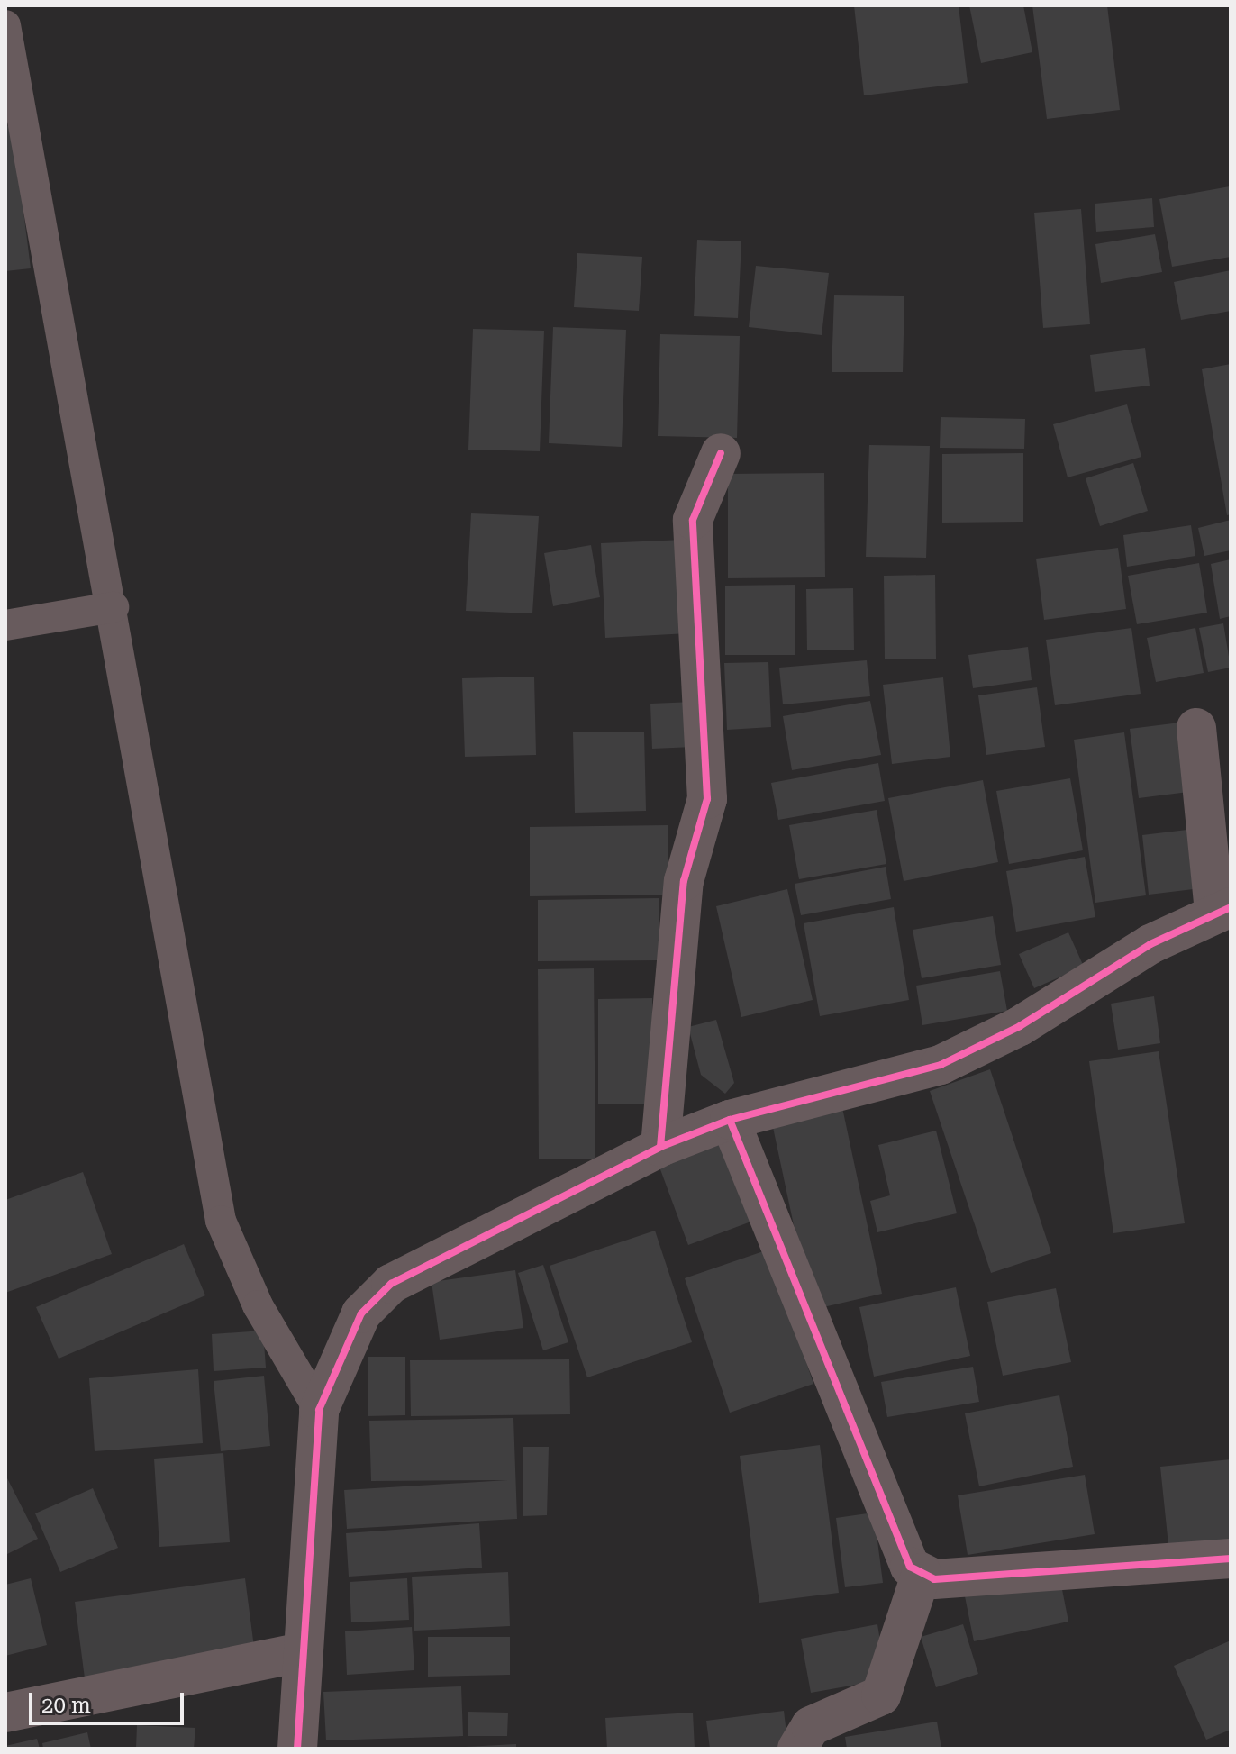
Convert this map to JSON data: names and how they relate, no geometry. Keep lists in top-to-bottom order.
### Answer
{
  "scale_bar": "20 m"
}
